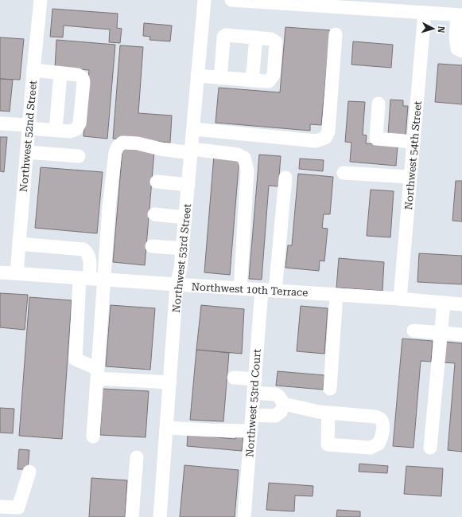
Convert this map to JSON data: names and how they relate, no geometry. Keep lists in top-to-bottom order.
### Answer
{
  "streets": {
    "street": [
      "Northwest 52nd Street",
      "Northwest 54th Street",
      "Northwest 53rd Street",
      "Northwest 10th Terrace",
      "Northwest 53rd Court"
    ]
  },
  "crossings": [
    ["Northwest 52nd Street", "Northwest 10th Terrace"],
    ["Northwest 54th Street", "Northwest 10th Terrace"],
    ["Northwest 53rd Street", "Northwest 10th Terrace"],
    ["Northwest 10th Terrace", "Northwest 53rd Court"]
  ],
  "north": "right"
}
